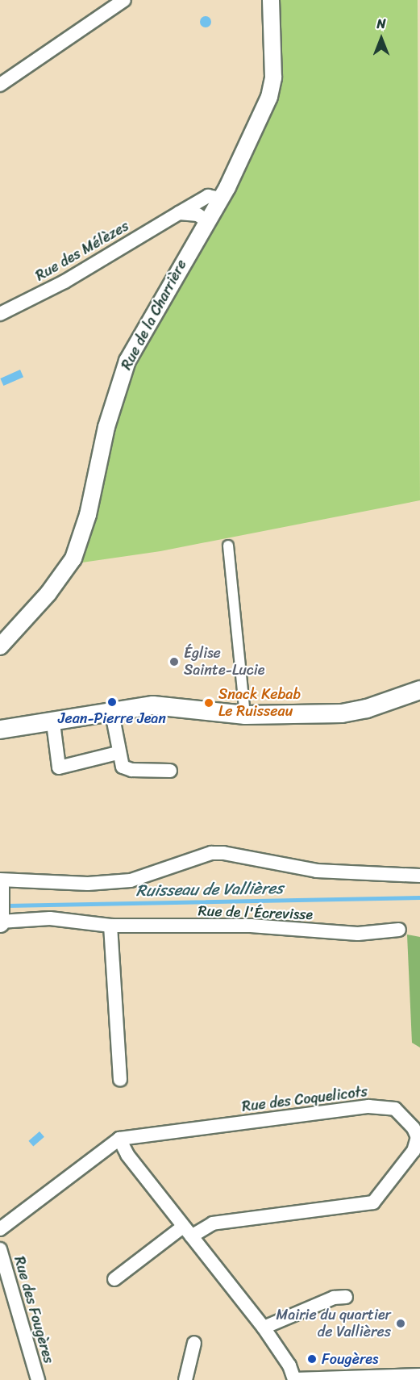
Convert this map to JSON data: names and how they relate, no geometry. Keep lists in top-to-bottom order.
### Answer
{
  "streets": {
    "street": [
      "Rue des Mélèzes",
      "Rue de la Charrière",
      "Rue de l'Écrevisse",
      "Rue des Coquelicots",
      "Rue des Fougères"
    ]
  },
  "crossings": [
    ["Rue des Mélèzes", "Rue de la Charrière"]
  ],
  "water": ["Ruisseau de Vallières"],
  "places": [
    "Église Sainte-Lucie",
    "Jean-Pierre Jean",
    "Snack Kebab Le Ruisseau",
    "Mairie du quartier de Vallières",
    "Fougères"
  ],
  "north": "top"
}
